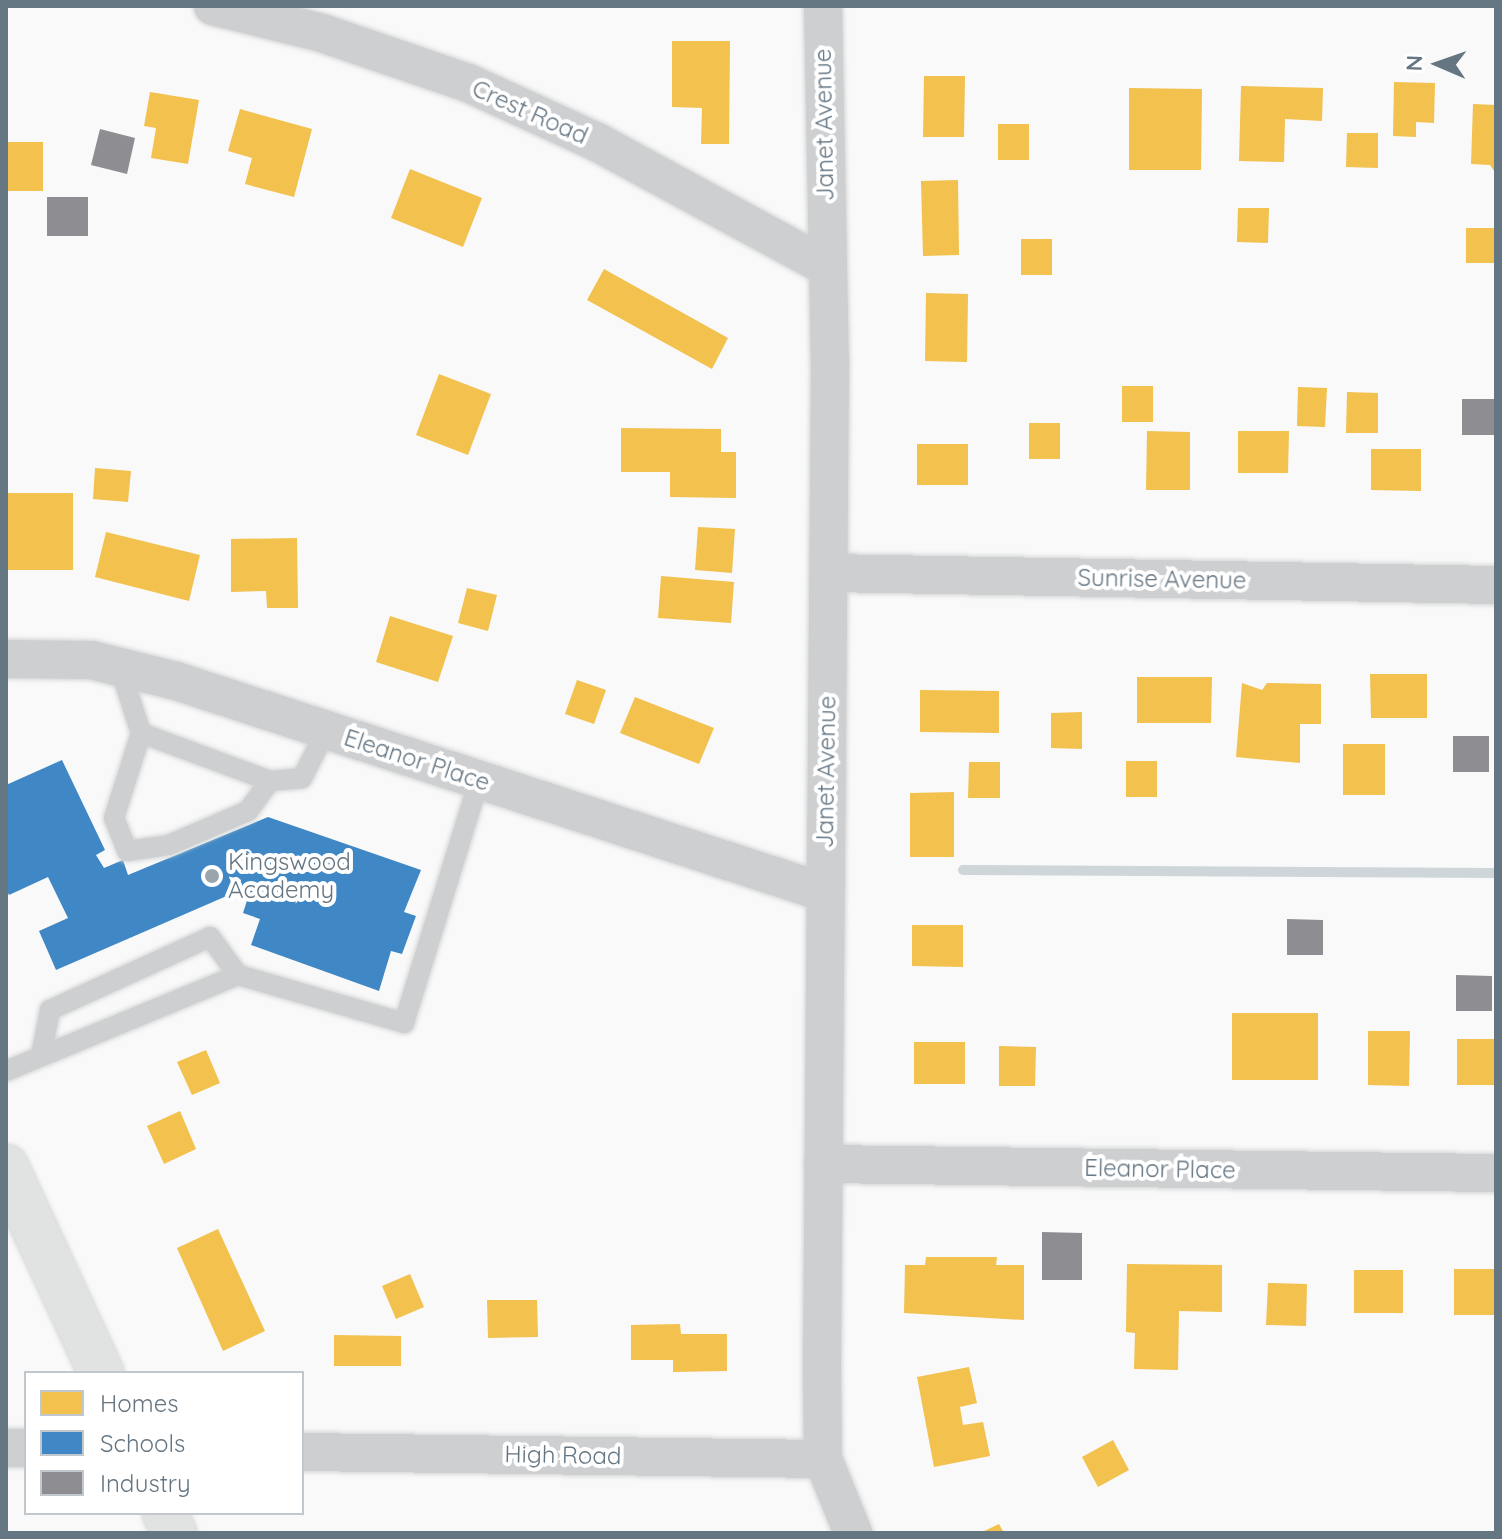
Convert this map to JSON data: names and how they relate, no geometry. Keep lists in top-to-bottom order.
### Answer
{
  "streets": {
    "street": [
      "Crest Road",
      "Janet Avenue",
      "Sunrise Avenue",
      "Eleanor Place",
      "High Road"
    ]
  },
  "crossings": [
    ["Crest Road", "Janet Avenue"],
    ["Janet Avenue", "Sunrise Avenue"],
    ["Janet Avenue", "Eleanor Place"],
    ["Janet Avenue", "High Road"]
  ],
  "places": ["Kingswood Academy"],
  "legend": ["Homes", "Schools", "Industry"],
  "north": "left"
}
